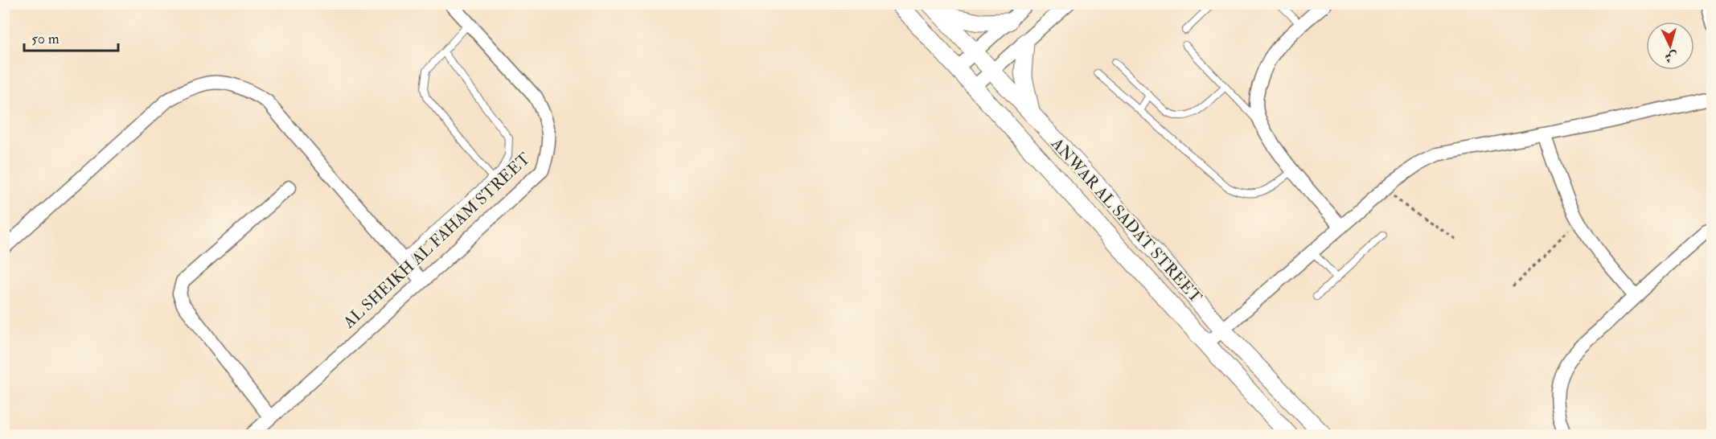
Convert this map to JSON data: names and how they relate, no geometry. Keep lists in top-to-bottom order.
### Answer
{
  "streets": {
    "street": ["ANWAR AL SADAT STREET", "AL SHEIKH AL FAHAM STREET"]
  },
  "scale_bar": "50 m",
  "north": "bottom"
}
